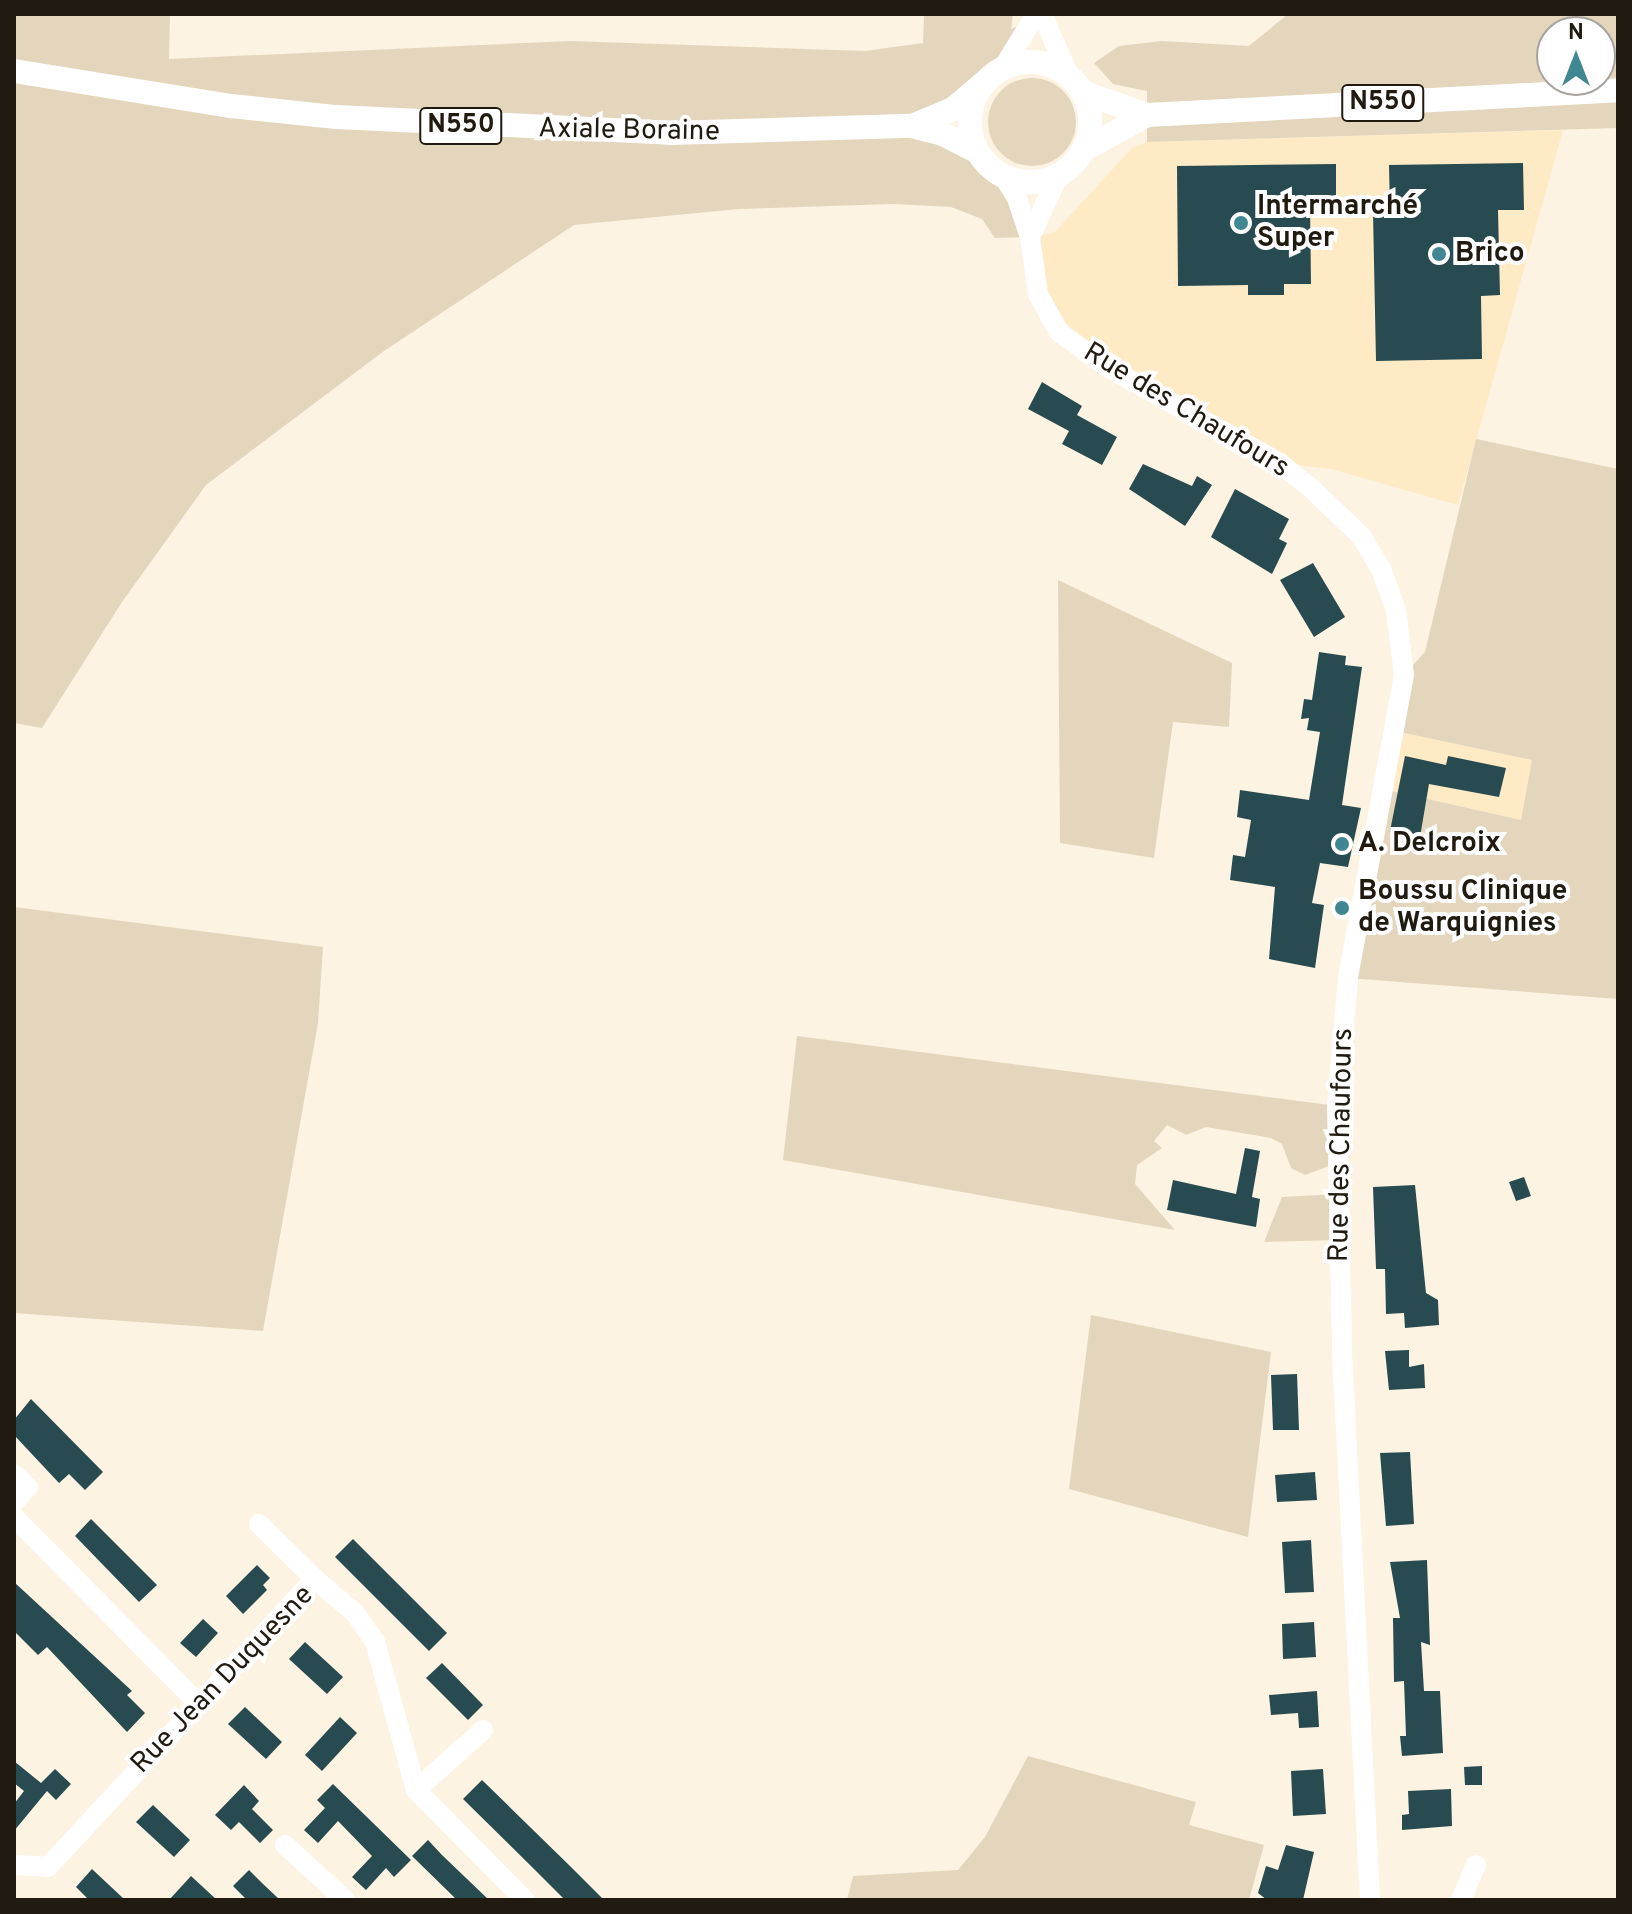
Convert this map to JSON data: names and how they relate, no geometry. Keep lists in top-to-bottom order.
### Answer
{
  "streets": {
    "main road": ["N550", "Axiale Boraine"],
    "street": ["Rue des Chaufours", "Rue Jean Duquesne"]
  },
  "crossings": [
    ["N550", "Axiale Boraine"],
    ["N550", "Rue des Chaufours"],
    ["Axiale Boraine", "Rue des Chaufours"]
  ],
  "places": [
    "Intermarché Super",
    "Brico",
    "A. Delcroix",
    "Boussu Clinique de Warquignies"
  ],
  "north": "top"
}
